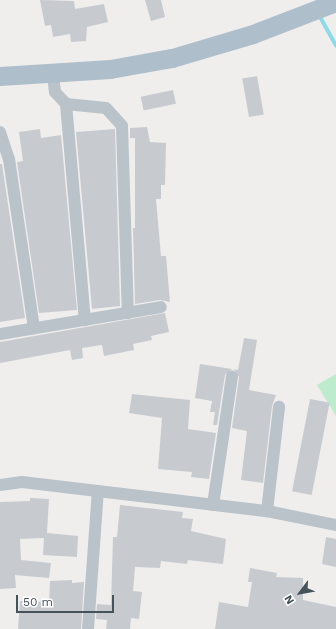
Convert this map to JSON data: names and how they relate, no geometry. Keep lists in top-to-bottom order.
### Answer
{
  "scale_bar": "50 m",
  "north": "bottom left"
}
